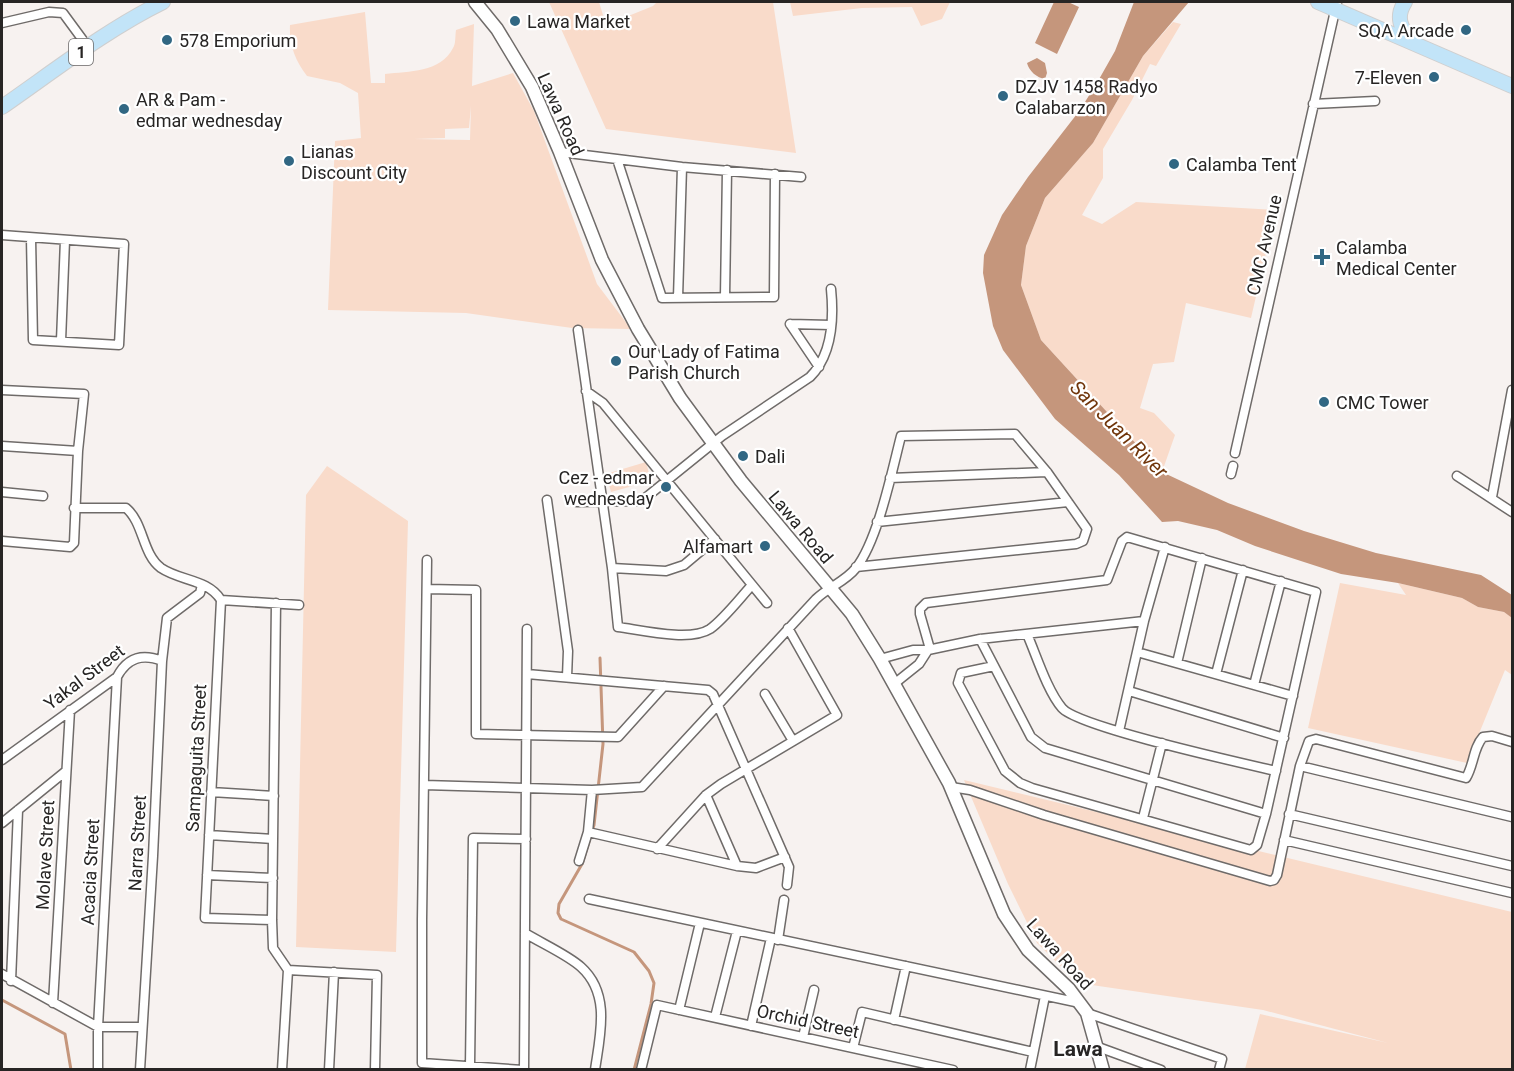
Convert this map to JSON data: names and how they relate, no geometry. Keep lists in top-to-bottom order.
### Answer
{
  "streets": {
    "highway": ["1"],
    "main road": ["Lawa Road"],
    "street": [
      "CMC Avenue",
      "Yakal Street",
      "Sampaguita Street",
      "Narra Street",
      "Molave Street",
      "Acacia Street",
      "Orchid Street"
    ]
  },
  "crossings": [
    ["Yakal Street", "Narra Street"],
    ["Yakal Street", "Molave Street"],
    ["Yakal Street", "Acacia Street"]
  ],
  "districts": ["Lawa"],
  "water": ["San Juan River"],
  "places": {
    "other": [
      "Lawa Market",
      "SQA Arcade",
      "578 Emporium",
      "7-Eleven",
      "DZJV 1458 Radyo Calabarzon",
      "AR & Pam - edmar wednesday",
      "Lianas Discount City",
      "Calamba Tent",
      "Our Lady of Fatima Parish Church",
      "CMC Tower",
      "Dali",
      "Cez - edmar wednesday",
      "Alfamart"
    ],
    "health": ["Calamba Medical Center"]
  }
}
